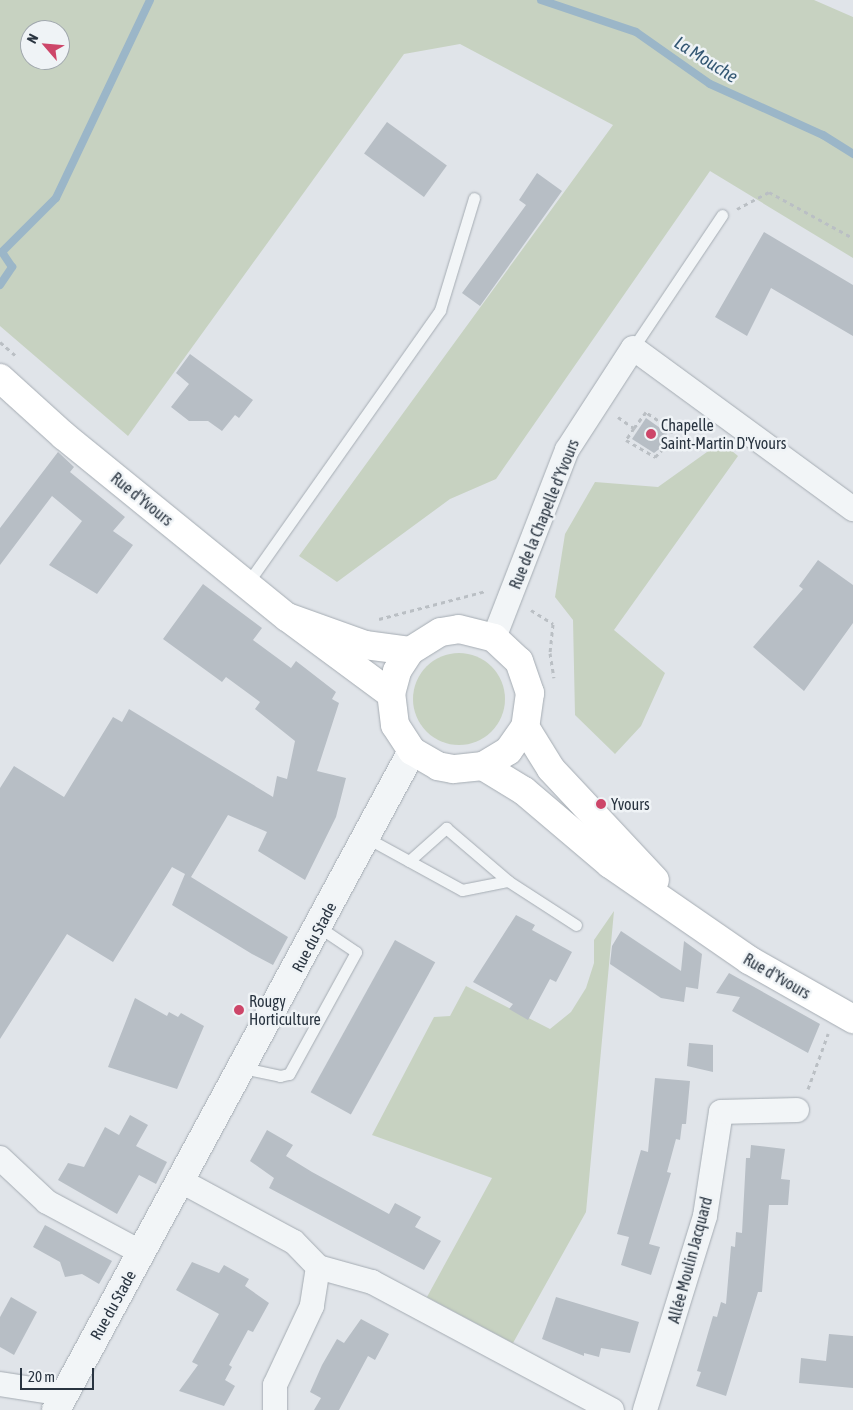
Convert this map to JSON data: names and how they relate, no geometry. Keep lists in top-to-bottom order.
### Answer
{
  "streets": {
    "main road": ["Rue d'Yvours"],
    "street": ["Rue de la Chapelle d'Yvours", "Rue du Stade", "Allée Moulin Jacquard"]
  },
  "crossings": [
    ["Rue d'Yvours", "Rue de la Chapelle d'Yvours"],
    ["Rue d'Yvours", "Rue du Stade"],
    ["Rue de la Chapelle d'Yvours", "Rue du Stade"]
  ],
  "water": ["La Mouche"],
  "places": ["Chapelle Saint-Martin D'Yvours", "Yvours", "Rougy Horticulture"],
  "scale_bar": "20 m",
  "north": "top left"
}
